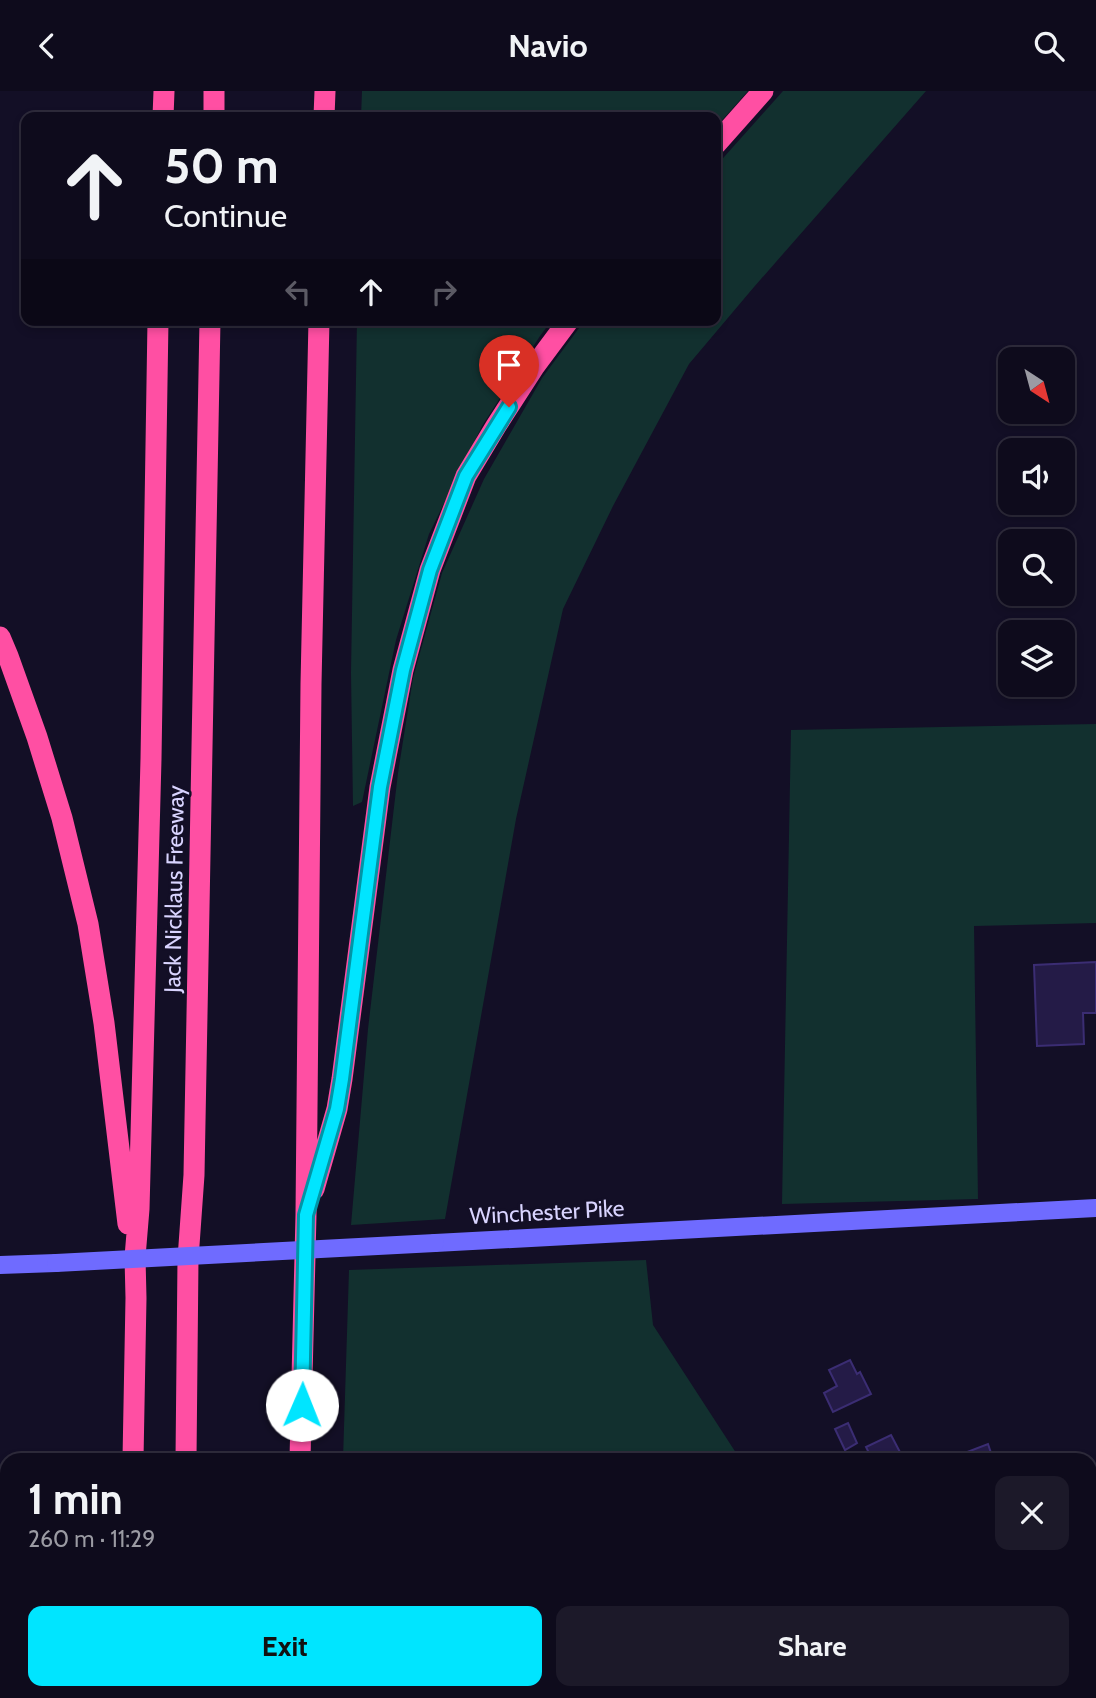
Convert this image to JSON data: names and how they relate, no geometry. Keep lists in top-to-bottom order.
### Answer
{
  "streets": {
    "highway": ["Jack Nicklaus Freeway"],
    "main road": ["Winchester Pike"]
  },
  "north": "bottom right",
  "page": {
    "header": "Navio",
    "turn": ["50 m", "Continue"],
    "heading": ["1 min", "260 m · 11:29"],
    "buttons": ["Exit", "Share"]
  }
}
